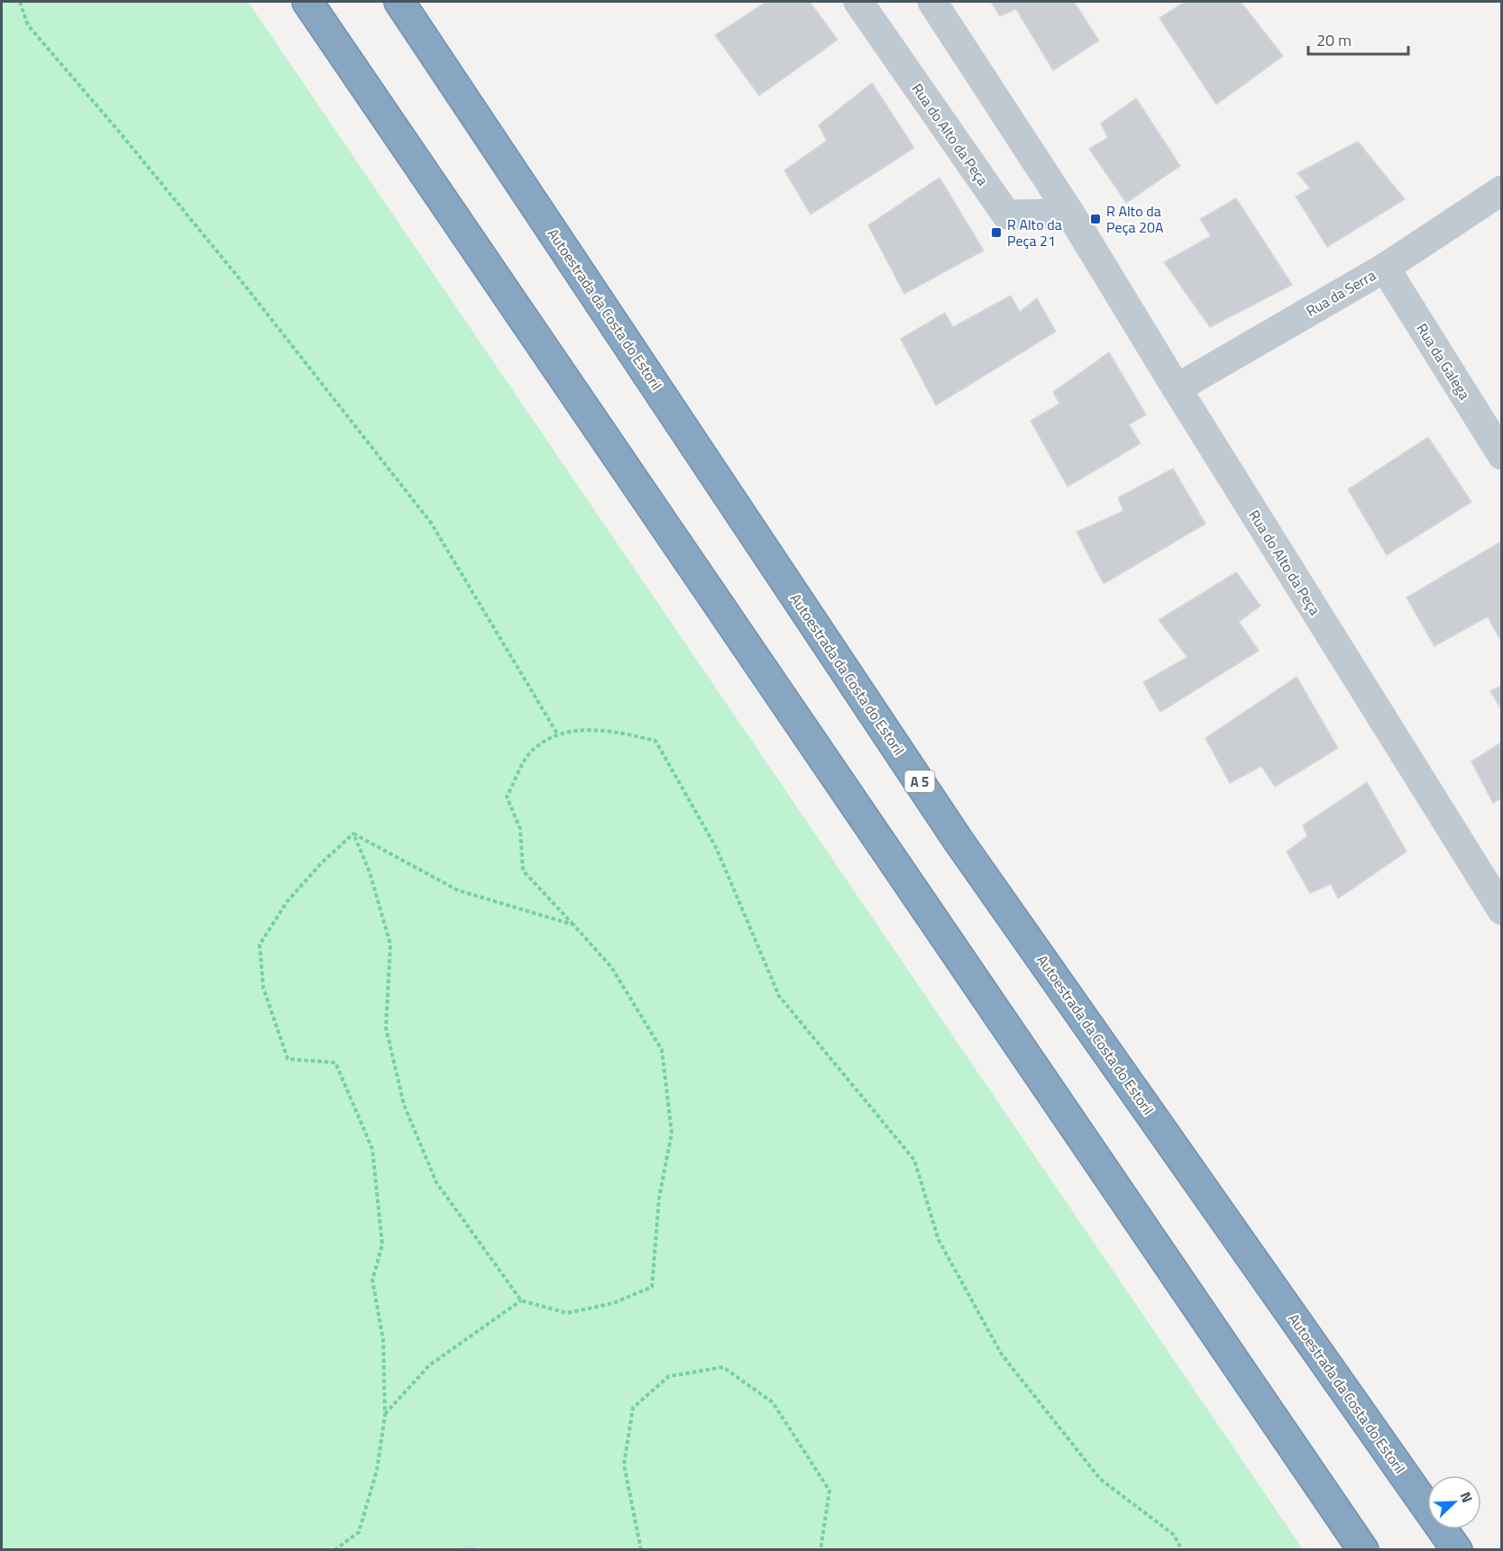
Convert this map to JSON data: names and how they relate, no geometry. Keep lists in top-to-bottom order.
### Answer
{
  "streets": {
    "highway": ["Autoestrada da Costa do Estoril", "A 5"],
    "street": ["Rua do Alto da Peça", "Rua da Serra", "Rua da Galega"]
  },
  "crossings": [
    ["Rua do Alto da Peça", "Rua da Serra"],
    ["Rua da Serra", "Rua da Galega"]
  ],
  "places": {
    "transit": ["R Alto da Peça 20A", "R Alto da Peça 21"]
  },
  "scale_bar": "20 m",
  "north": "top right"
}
